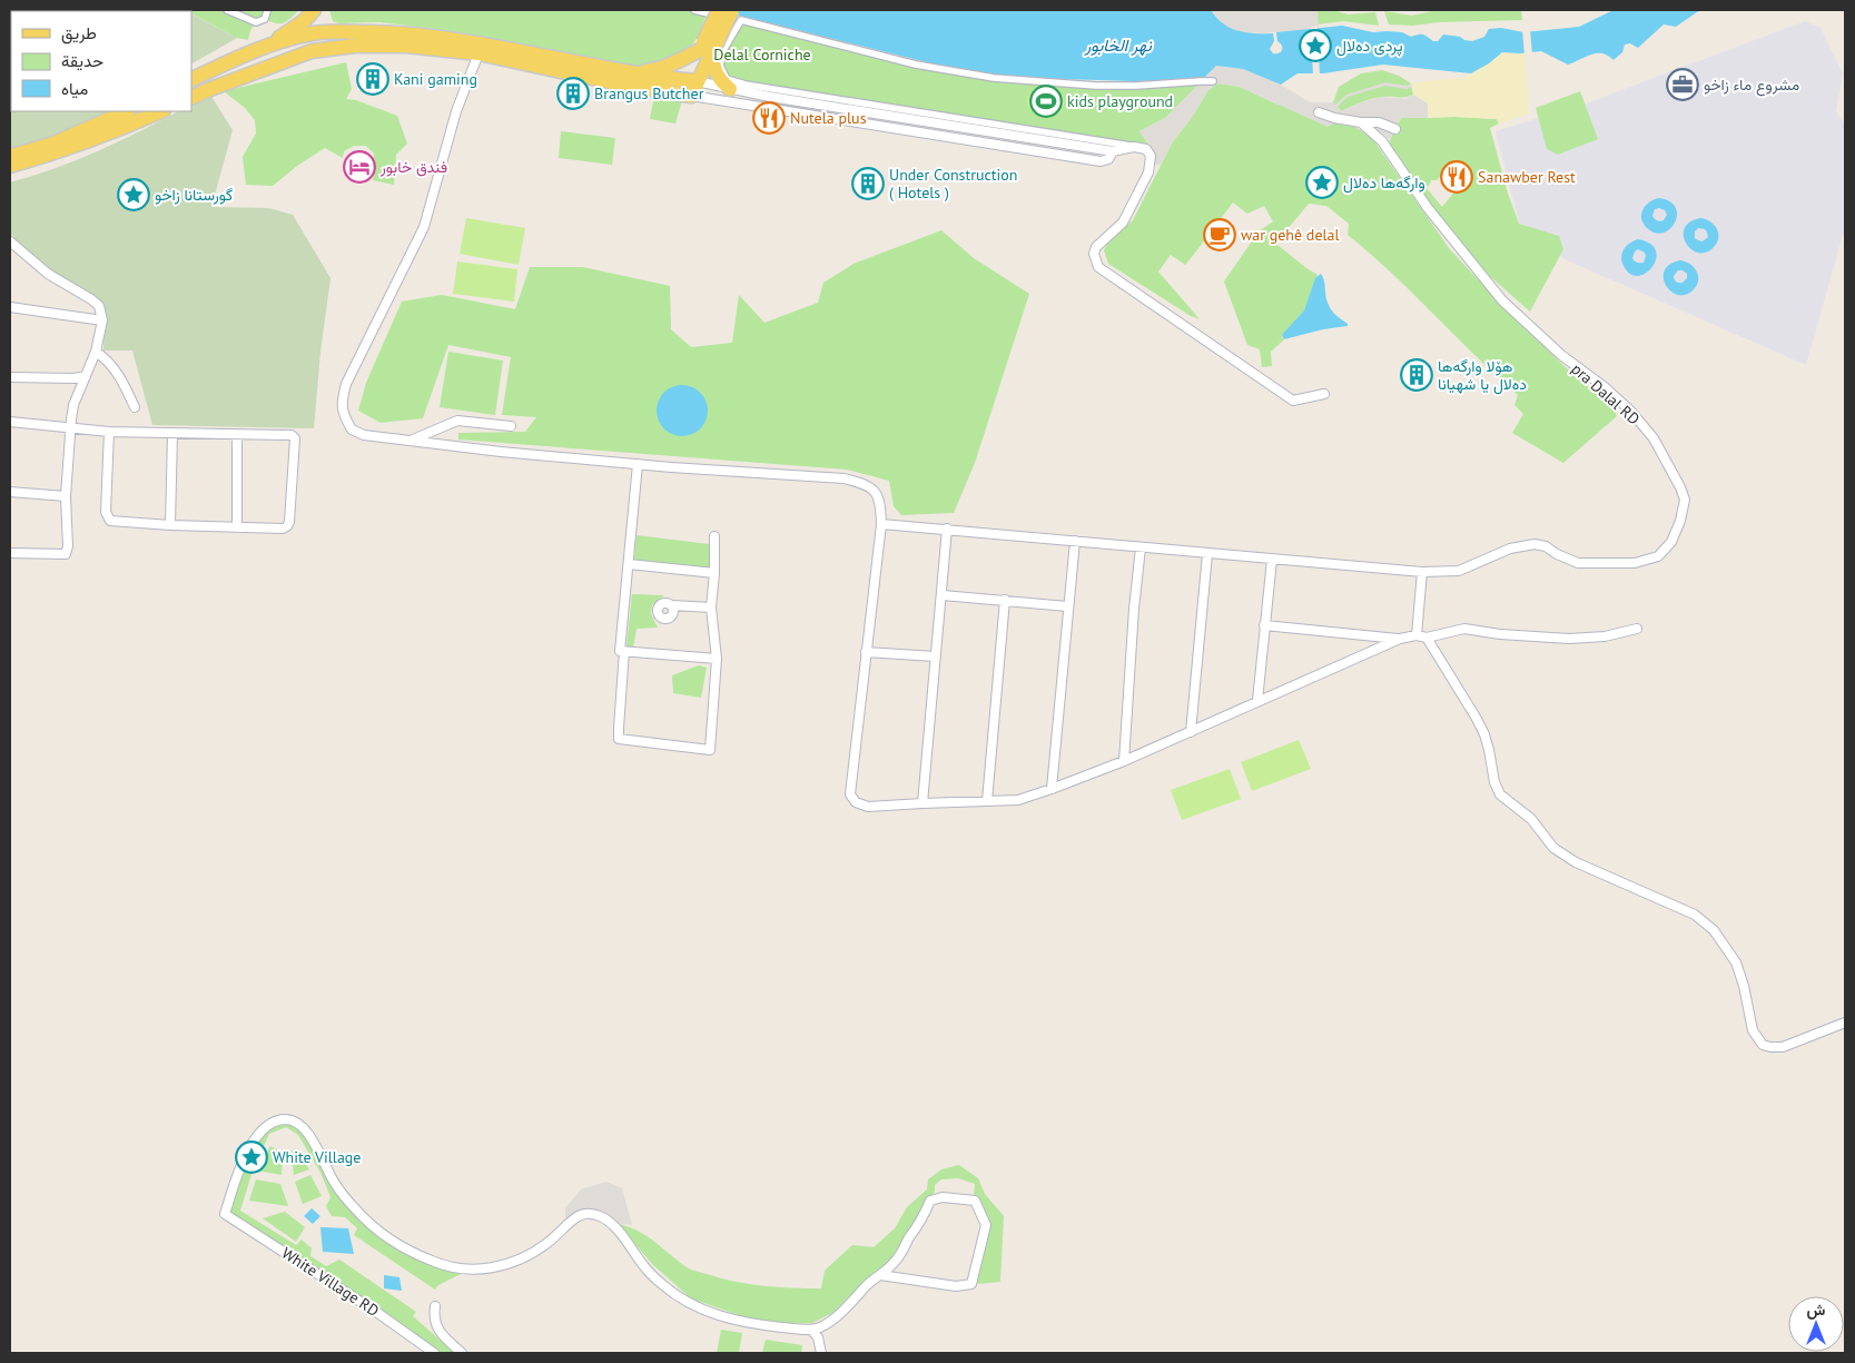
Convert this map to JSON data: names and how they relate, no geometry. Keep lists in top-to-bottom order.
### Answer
{
  "streets": {
    "street": ["pra Dalal RD", "White Village RD"]
  },
  "water": ["نهر الخابور"],
  "parks": ["Delal Corniche"],
  "places": {
    "place": [
      "پردی دەلال",
      "وارگەها دەلال",
      "گورستانا زاخو",
      "White Village"
    ],
    "building": [
      "Kani gaming",
      "Brangus Butcher",
      "Under Construction ( Hotels )",
      "هۆلا وارگەها دەلال یا شهیانا"
    ],
    "office": ["مشروع ماء زاخو"],
    "sports": ["kids playground"],
    "restaurant": ["Nutela plus", "Sanawber Rest"],
    "hotel": ["فندق خابور"],
    "cafe": ["war gehê delal"]
  },
  "legend": ["طريق", "حديقة", "مياه"],
  "north": "top"
}
